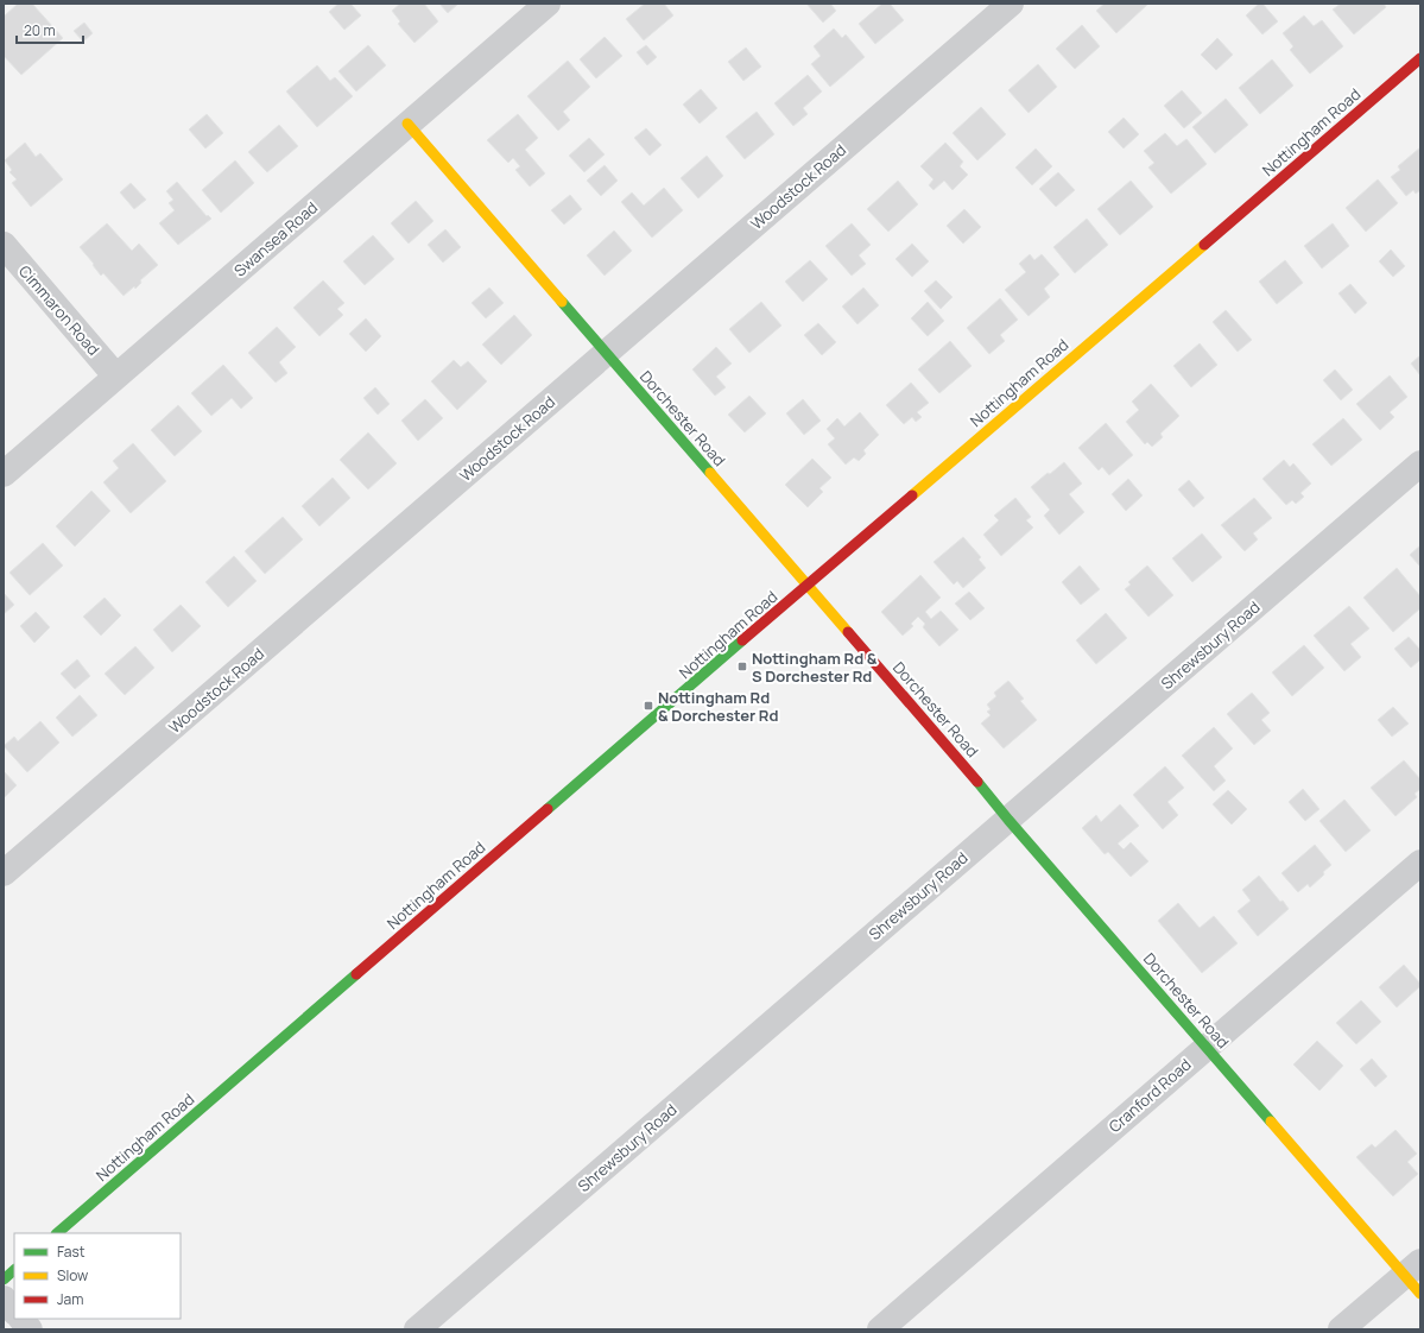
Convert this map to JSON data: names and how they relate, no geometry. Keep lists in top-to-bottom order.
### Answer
{
  "streets": {
    "street": [
      "Nottingham Road",
      "Woodstock Road",
      "Swansea Road",
      "Cimmaron Road",
      "Dorchester Road",
      "Shrewsbury Road",
      "Cranford Road"
    ]
  },
  "crossings": [
    ["Nottingham Road", "Dorchester Road"],
    ["Woodstock Road", "Dorchester Road"],
    ["Swansea Road", "Cimmaron Road"],
    ["Swansea Road", "Dorchester Road"],
    ["Dorchester Road", "Shrewsbury Road"],
    ["Dorchester Road", "Cranford Road"]
  ],
  "places": {
    "transit": ["Nottingham Rd & S Dorchester Rd", "Nottingham Rd & Dorchester Rd"]
  },
  "legend": ["Fast", "Slow", "Jam"],
  "scale_bar": "20 m"
}
